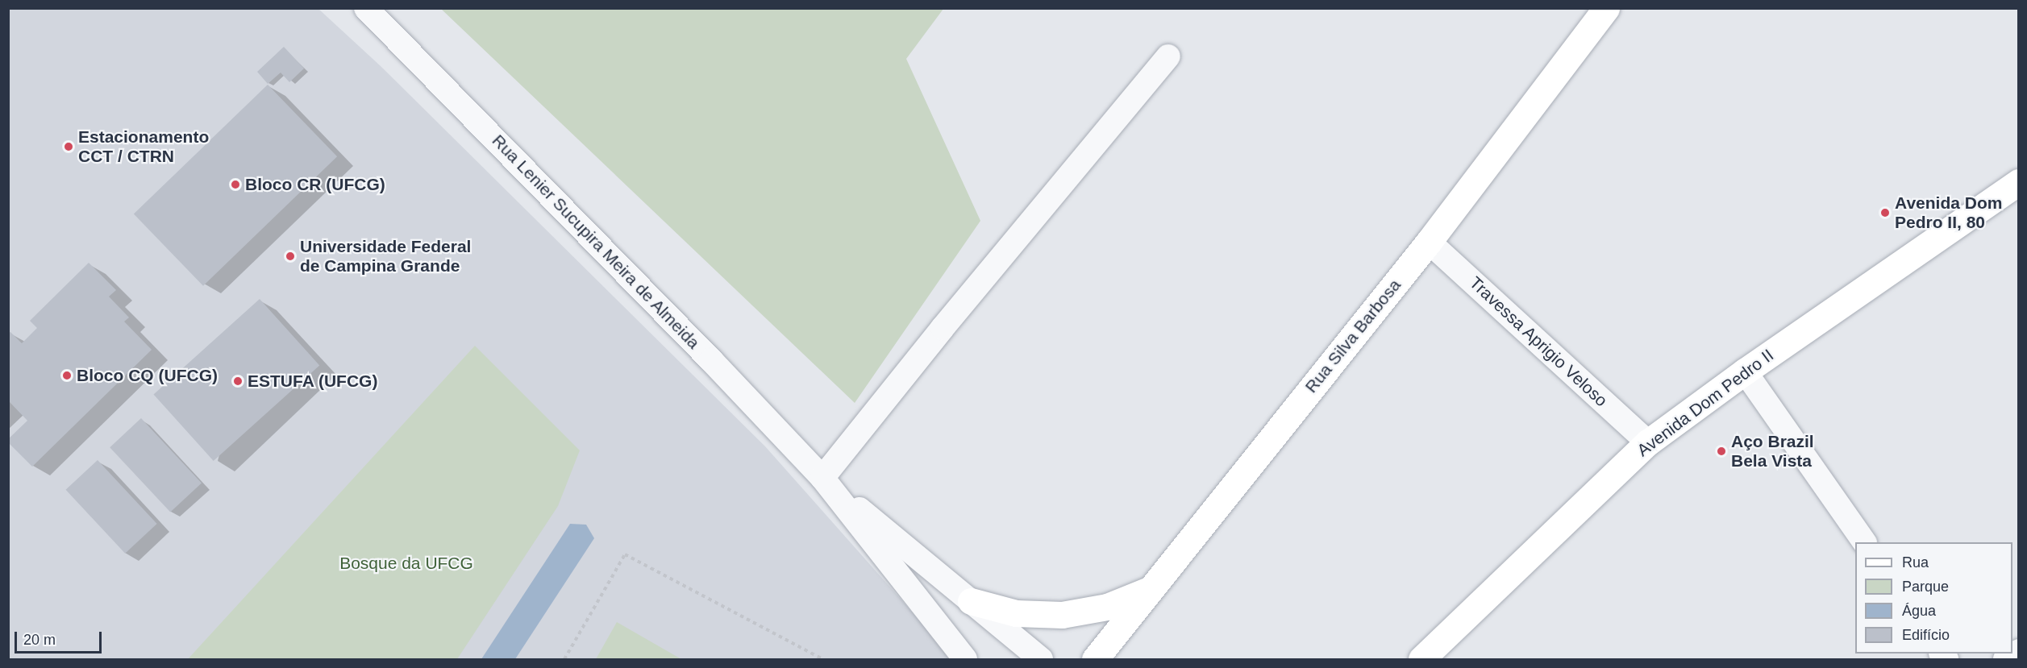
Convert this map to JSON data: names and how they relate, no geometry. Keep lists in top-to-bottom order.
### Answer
{
  "streets": {
    "main road": ["Rua Silva Barbosa", "Avenida Dom Pedro II"],
    "street": ["Rua Lenier Sucupira Meira de Almeida", "Travessa Aprigio Veloso"]
  },
  "crossings": [
    ["Rua Silva Barbosa", "Travessa Aprigio Veloso"],
    ["Travessa Aprigio Veloso", "Avenida Dom Pedro II"]
  ],
  "parks": ["Bosque da UFCG"],
  "places": [
    "Estacionamento CCT / CTRN",
    "Bloco CR (UFCG)",
    "Avenida Dom Pedro II, 80",
    "Universidade Federal de Campina Grande",
    "Bloco CQ (UFCG)",
    "ESTUFA (UFCG)",
    "Aço Brazil Bela Vista"
  ],
  "legend": [
    "Rua",
    "Parque",
    "Água",
    "Edifício"
  ],
  "scale_bar": "20 m"
}
